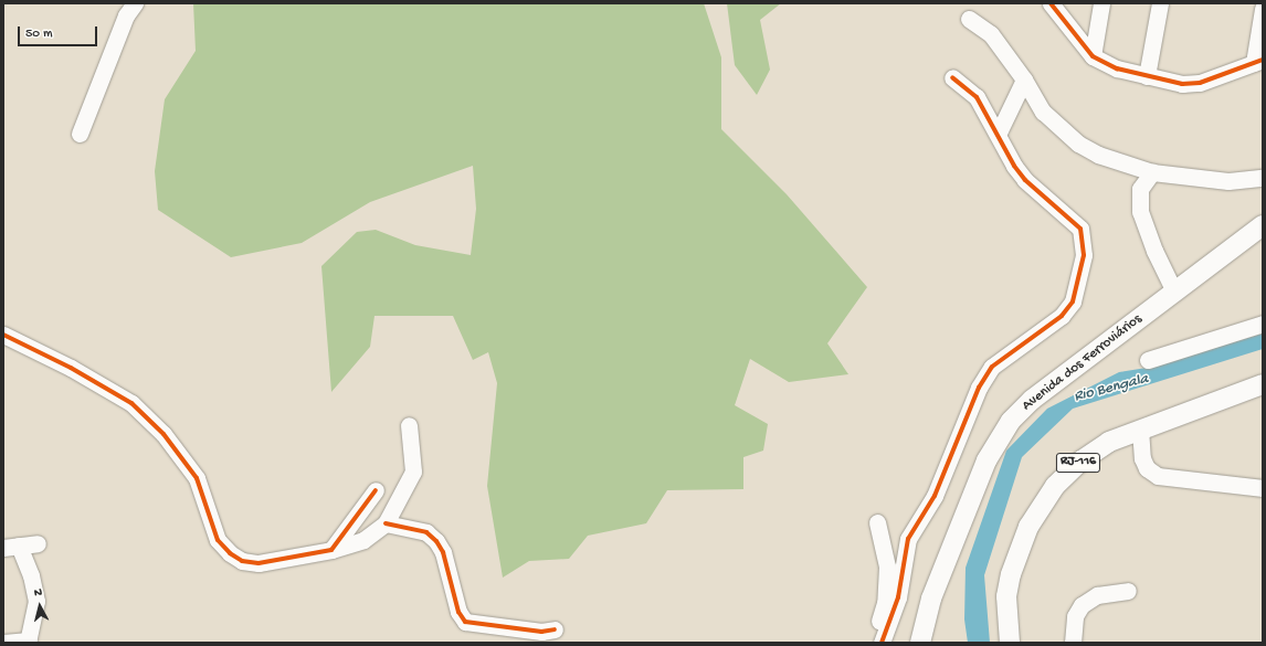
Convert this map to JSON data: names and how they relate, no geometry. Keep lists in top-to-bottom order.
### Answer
{
  "streets": {
    "main road": ["Avenida dos Ferroviários", "RJ-116"]
  },
  "water": ["Rio Bengala"],
  "scale_bar": "50 m",
  "north": "top"
}
